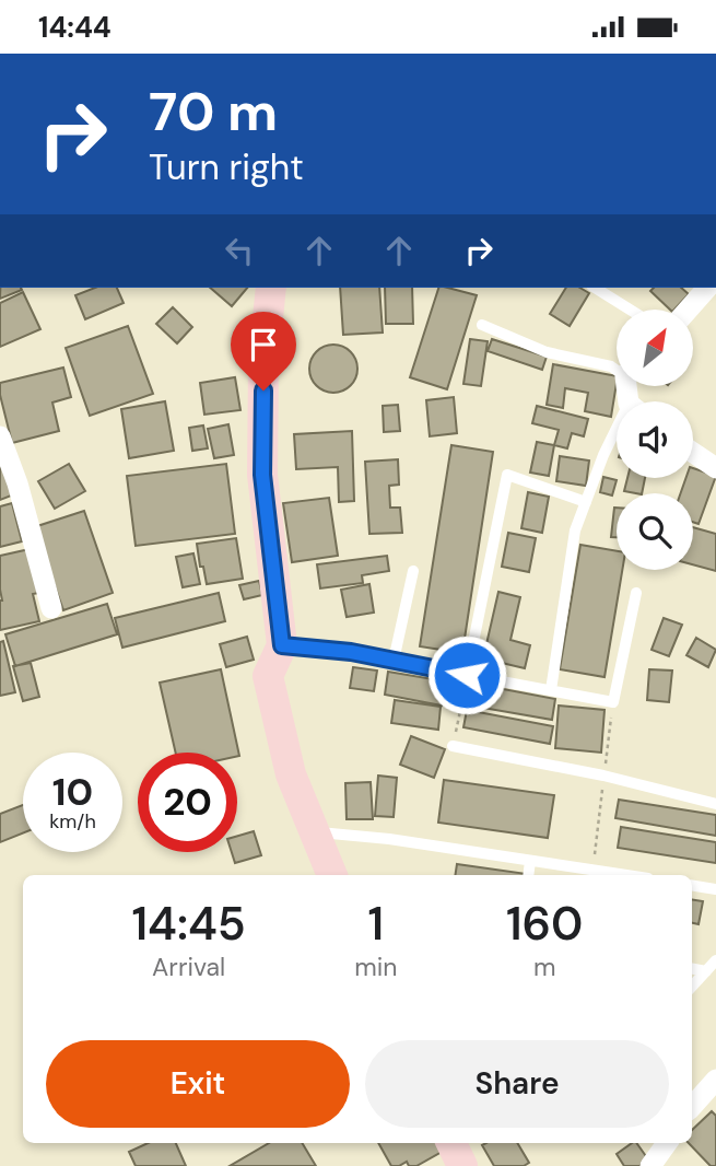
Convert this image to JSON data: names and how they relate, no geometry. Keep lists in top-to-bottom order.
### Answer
{
  "north": "top right",
  "page": {
    "status": "14:44",
    "turn": ["70 m", "Turn right"],
    "speed": "10 km/h",
    "limit": "20",
    "eta": [
      "14:45",
      "Arrival",
      "1",
      "min",
      "160",
      "m"
    ],
    "buttons": ["Exit", "Share"]
  }
}
